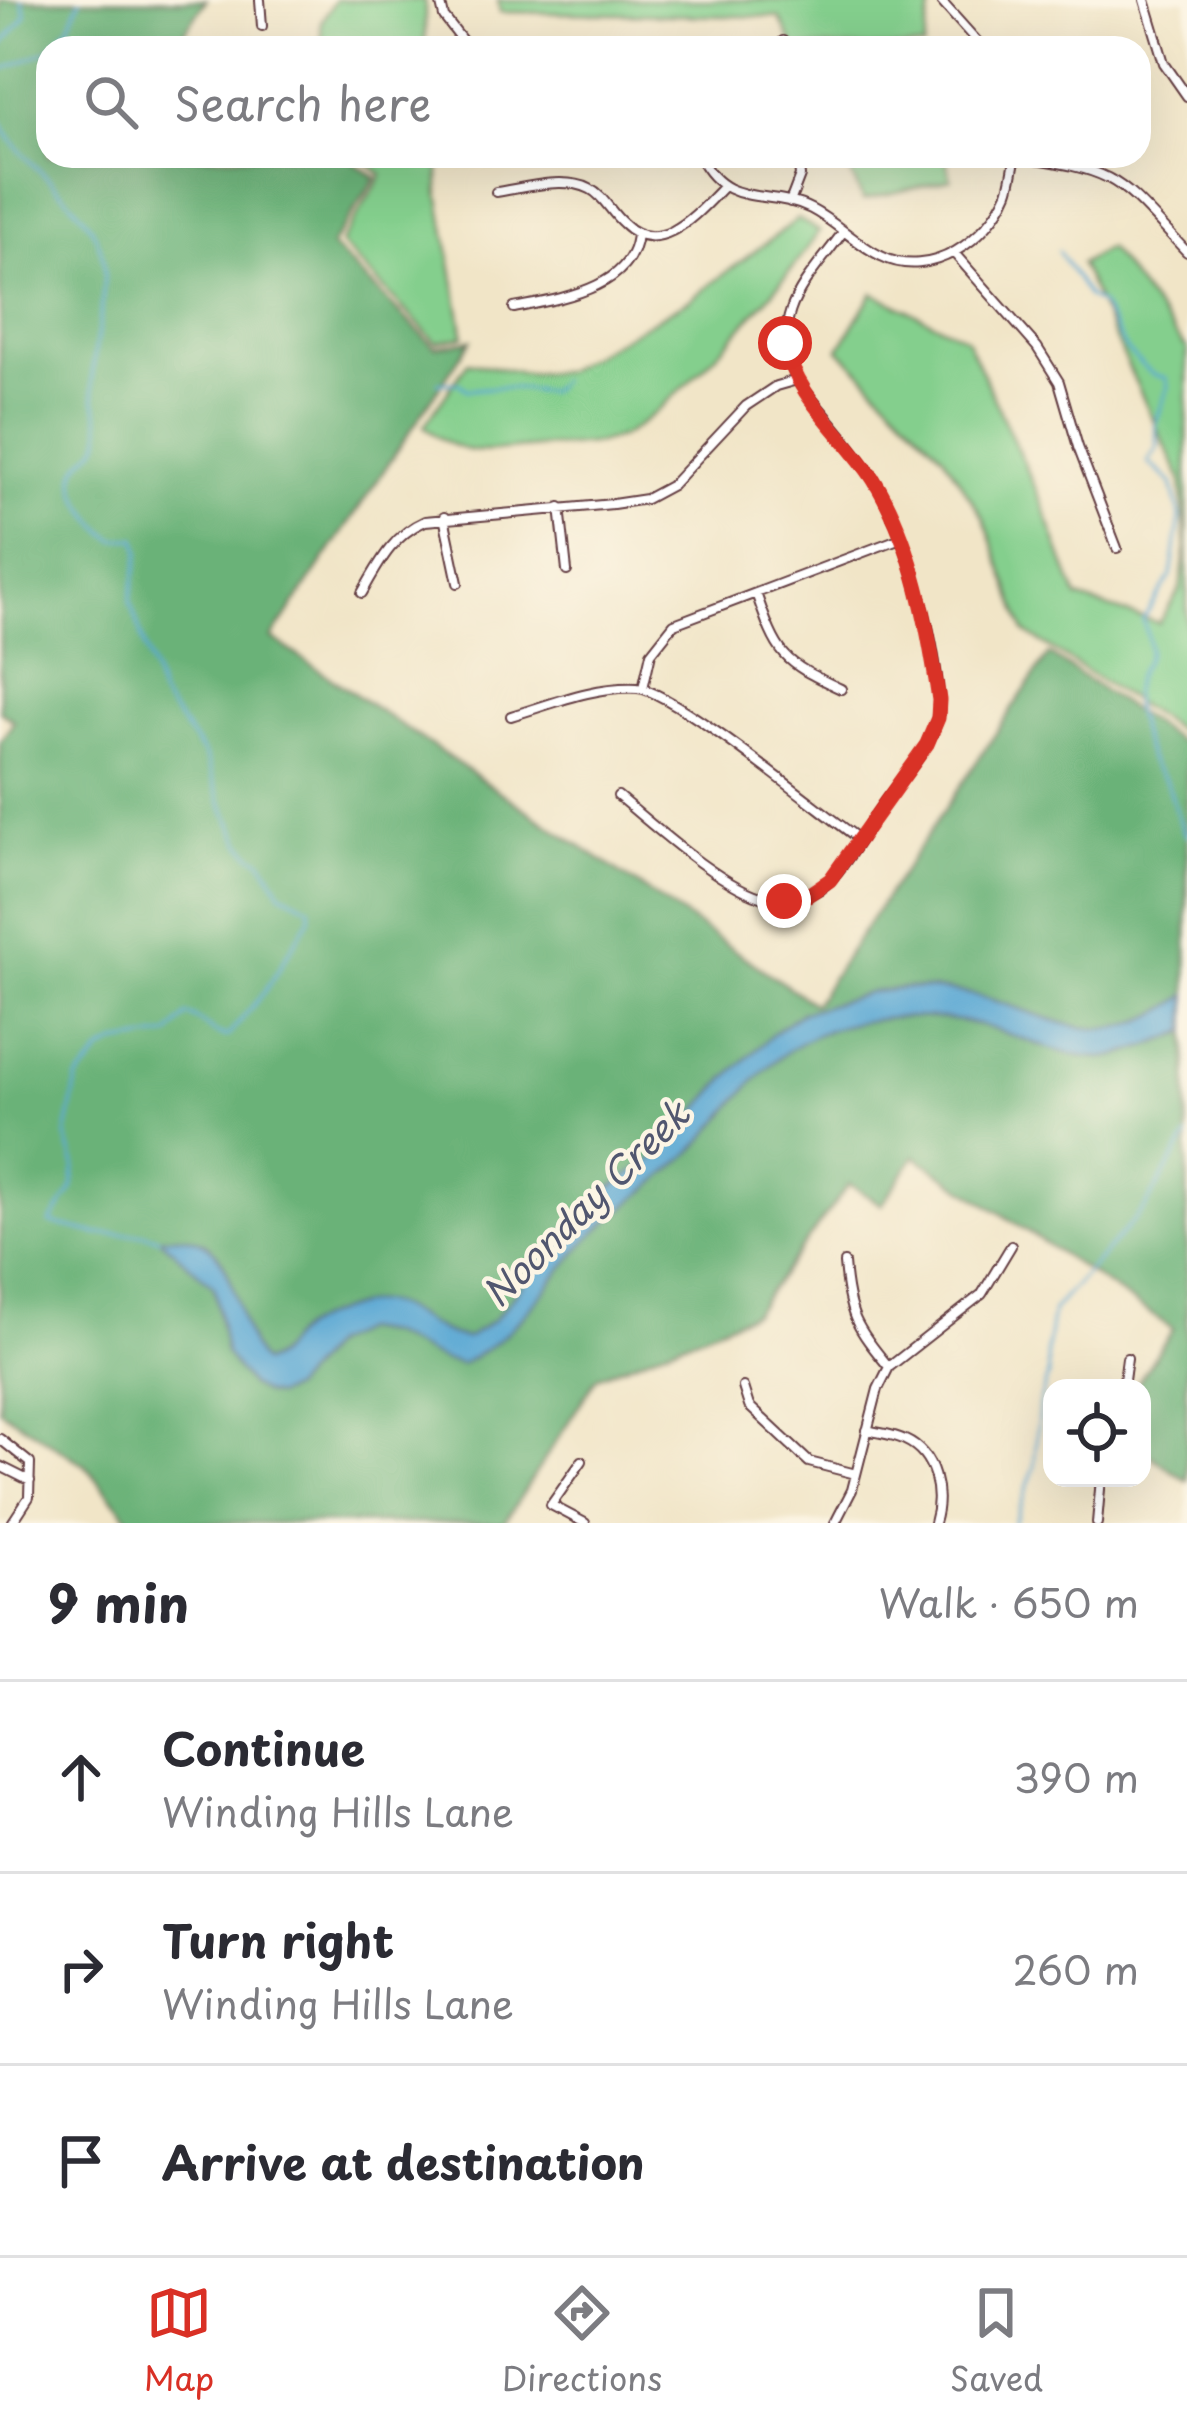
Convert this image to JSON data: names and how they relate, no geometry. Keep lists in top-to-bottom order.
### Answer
{
  "water": ["Noonday Creek"],
  "page": {
    "search": "Search here",
    "heading": ["9 min", "Walk · 650 m"],
    "list": [
      ["Continue", "Winding Hills Lane", "390 m"],
      ["Turn right", "Winding Hills Lane", "260 m"],
      "Arrive at destination"
    ],
    "nav": ["Map", "Directions", "Saved"]
  }
}
